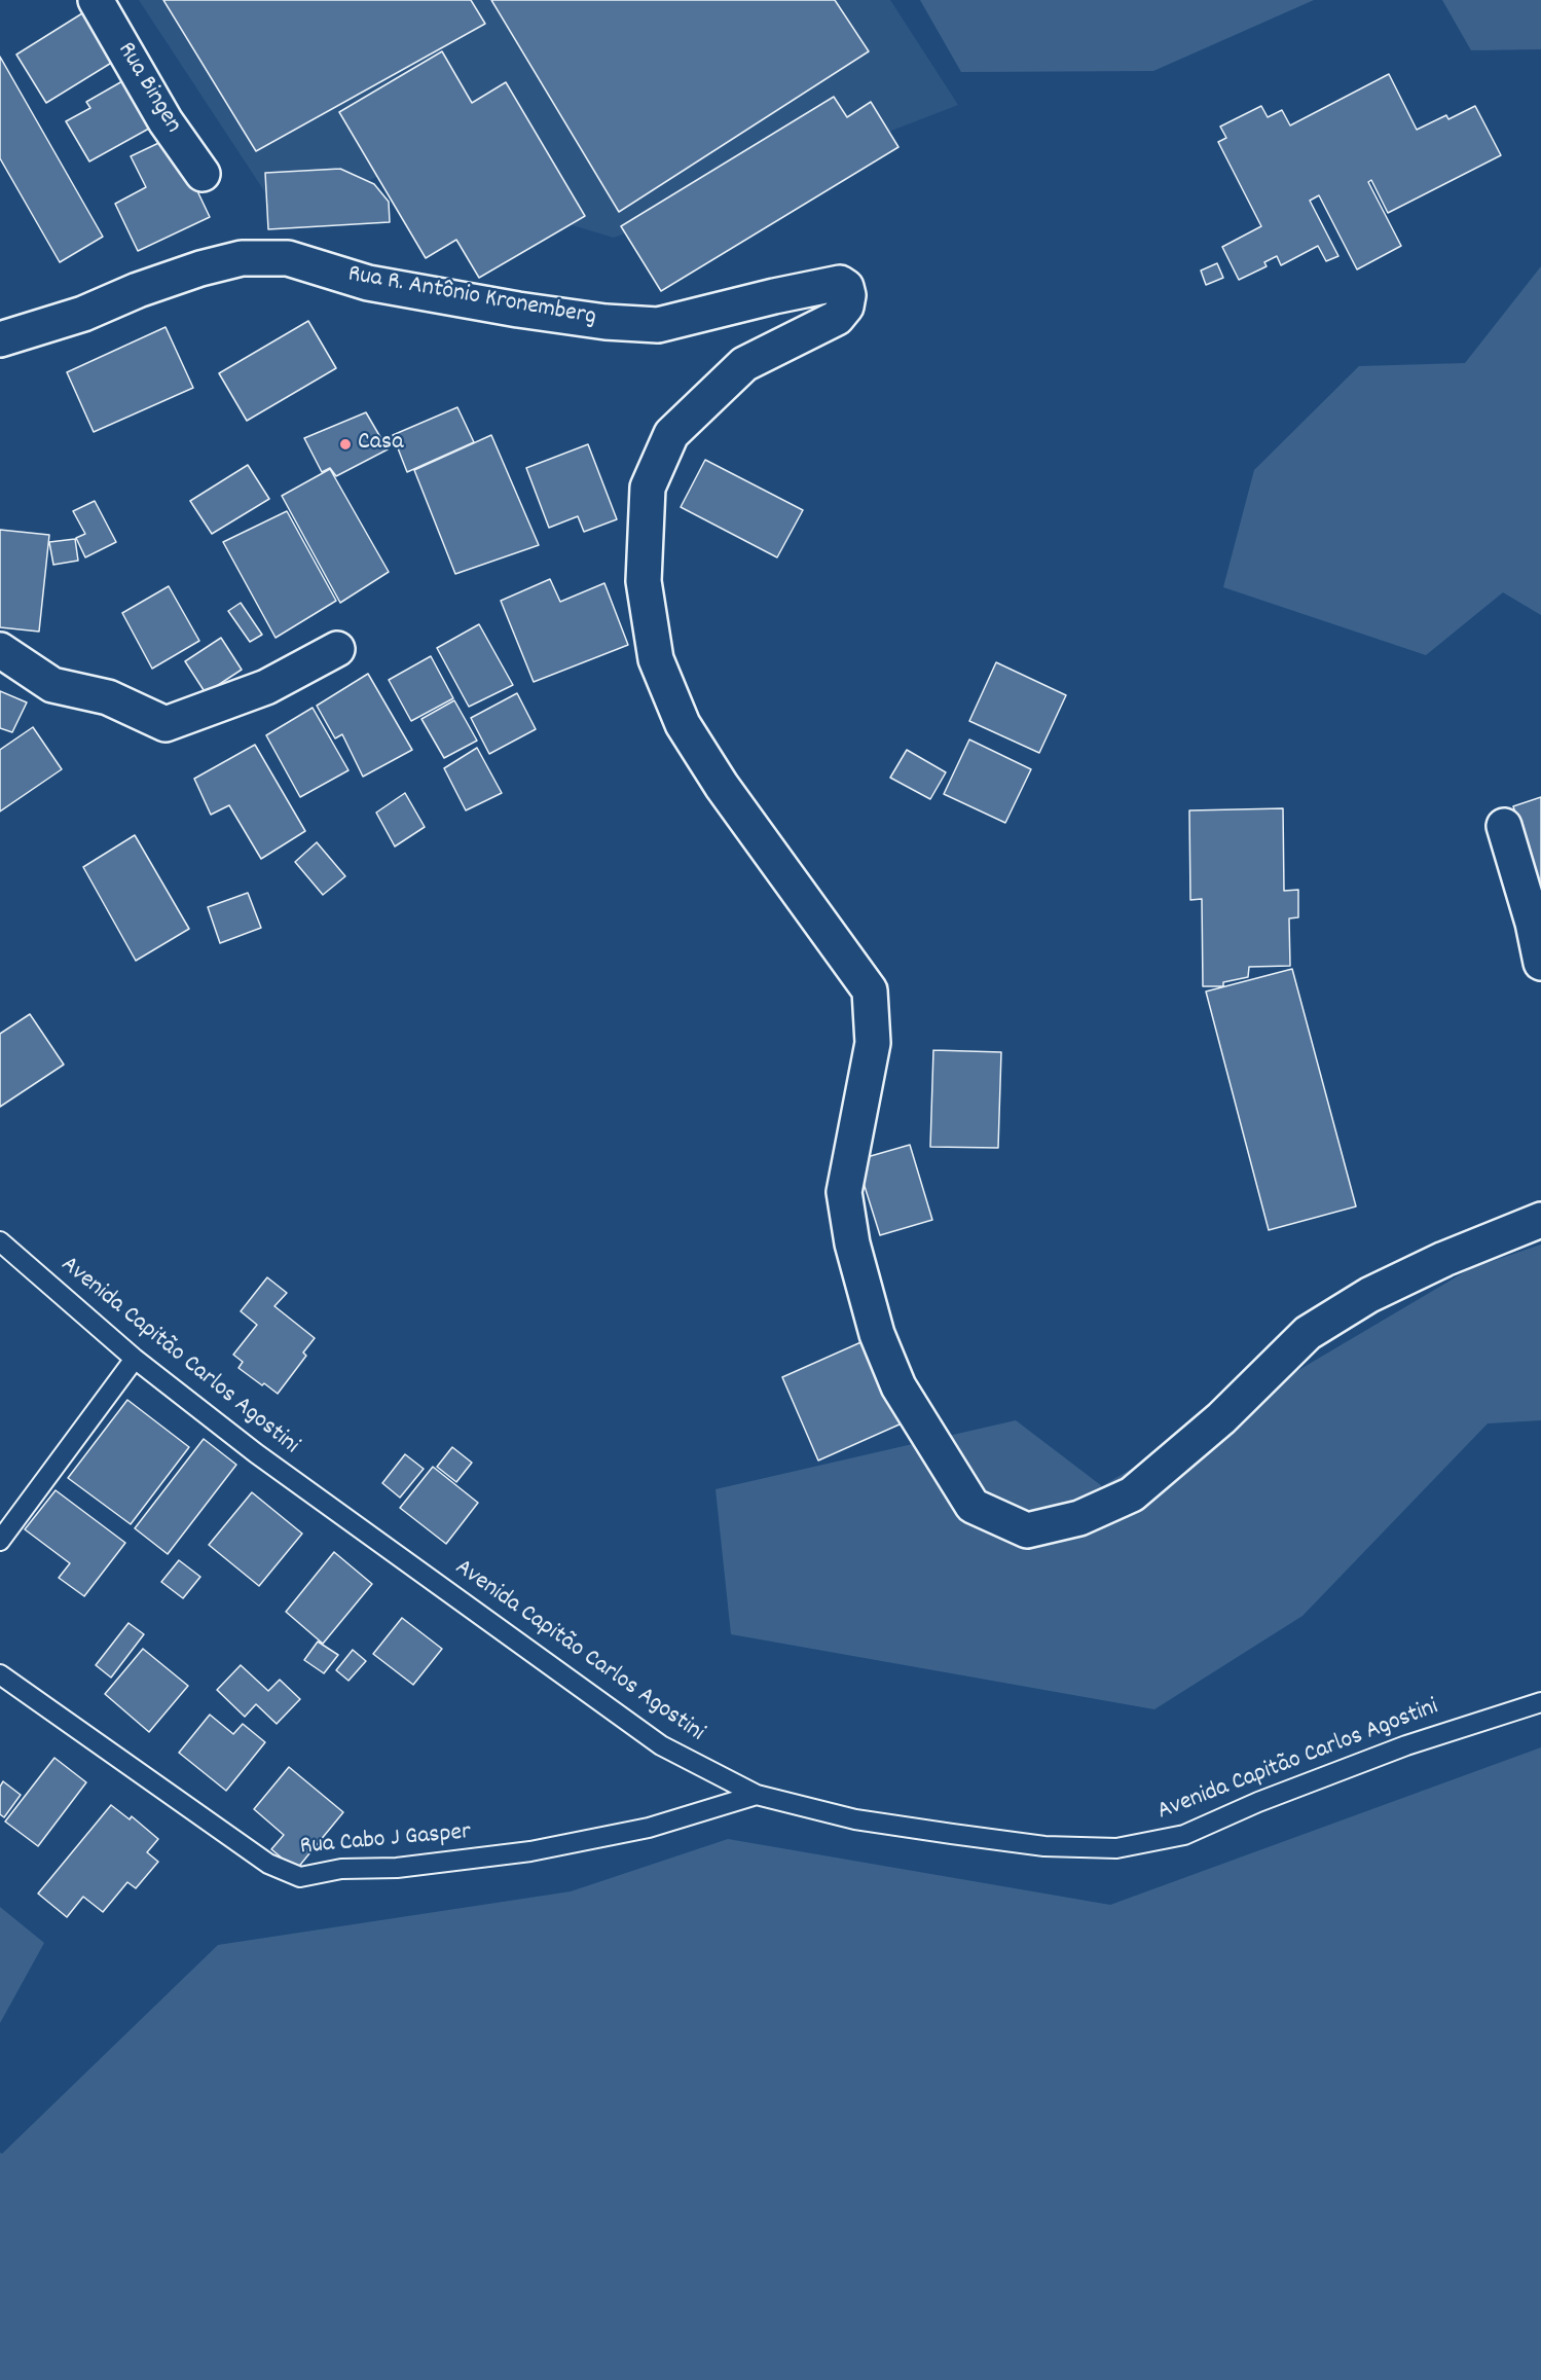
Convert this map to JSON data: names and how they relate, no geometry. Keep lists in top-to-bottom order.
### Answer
{
  "streets": {
    "street": ["Rua Bingen", "Rua R. Antônio Kronemberg"],
    "lane": ["Avenida Capitão Carlos Agostini", "Rua Cabo J Gasper"]
  },
  "crossings": [
    ["Avenida Capitão Carlos Agostini", "Rua Cabo J Gasper"]
  ],
  "places": ["Casa"]
}
